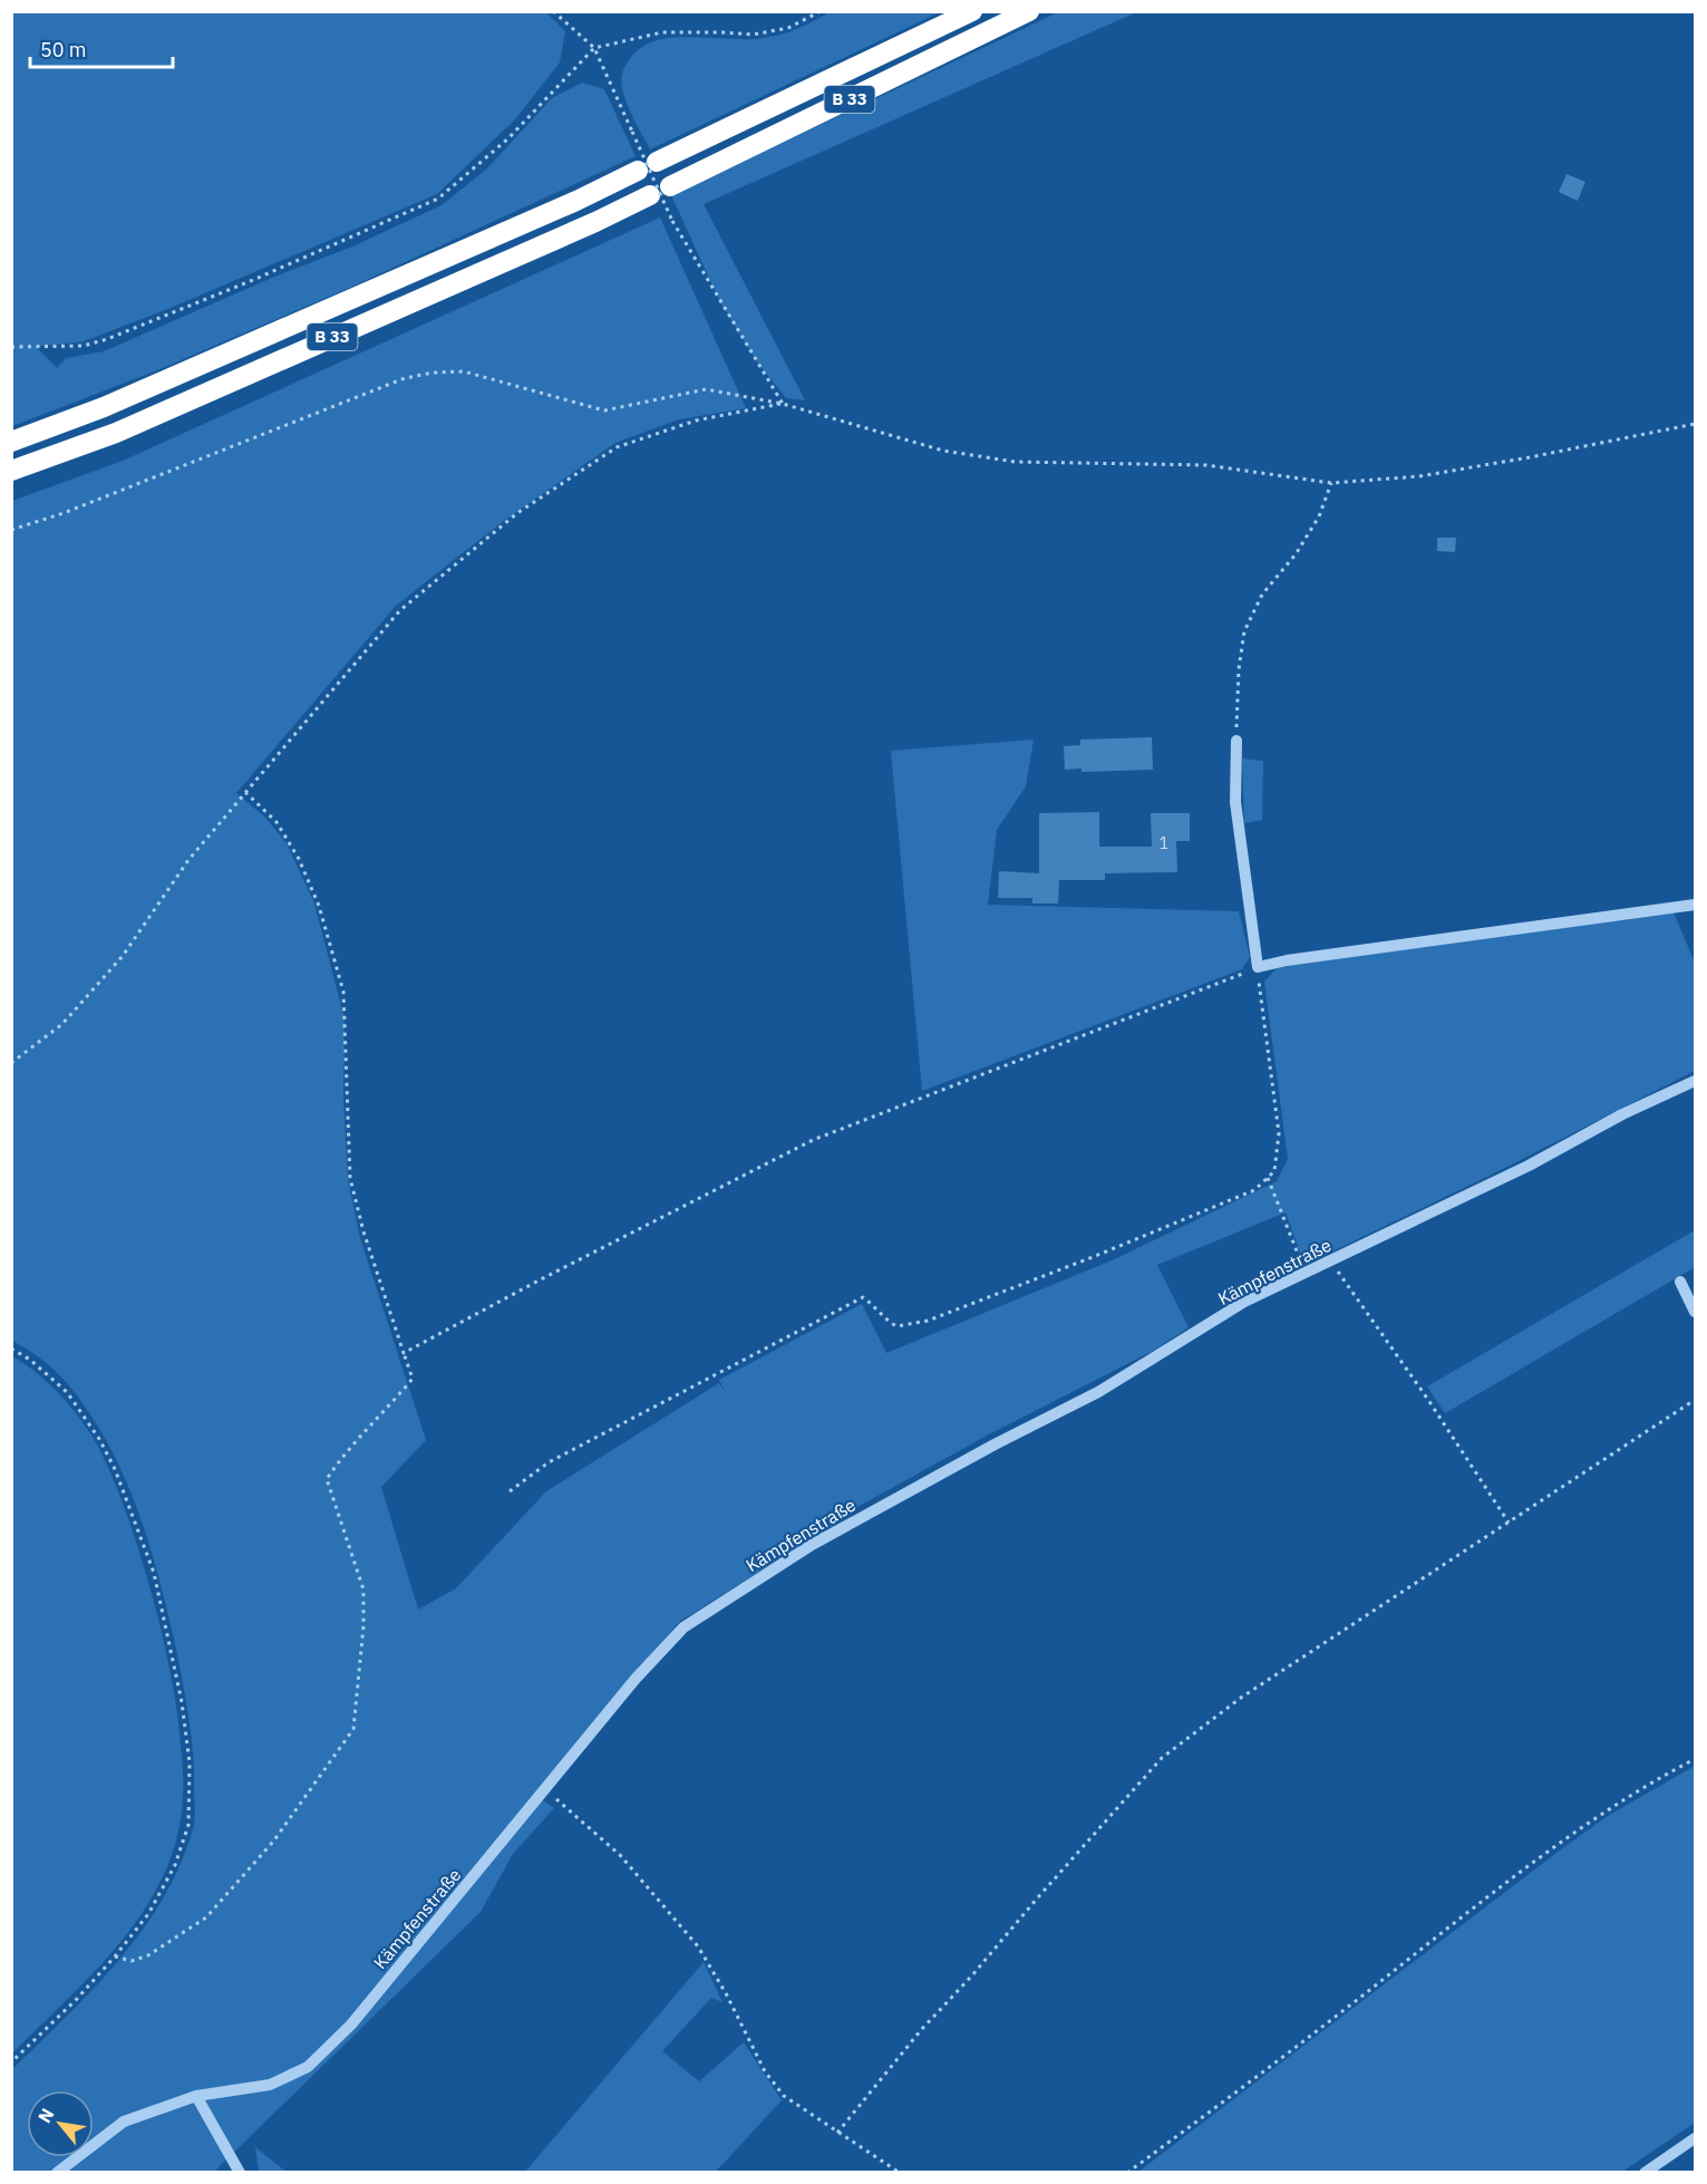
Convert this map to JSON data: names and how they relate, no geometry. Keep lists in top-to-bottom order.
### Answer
{
  "streets": {
    "highway": ["B 33"],
    "street": ["Kämpfenstraße"]
  },
  "house_numbers": ["1"],
  "scale_bar": "50 m",
  "north": "top left"
}
